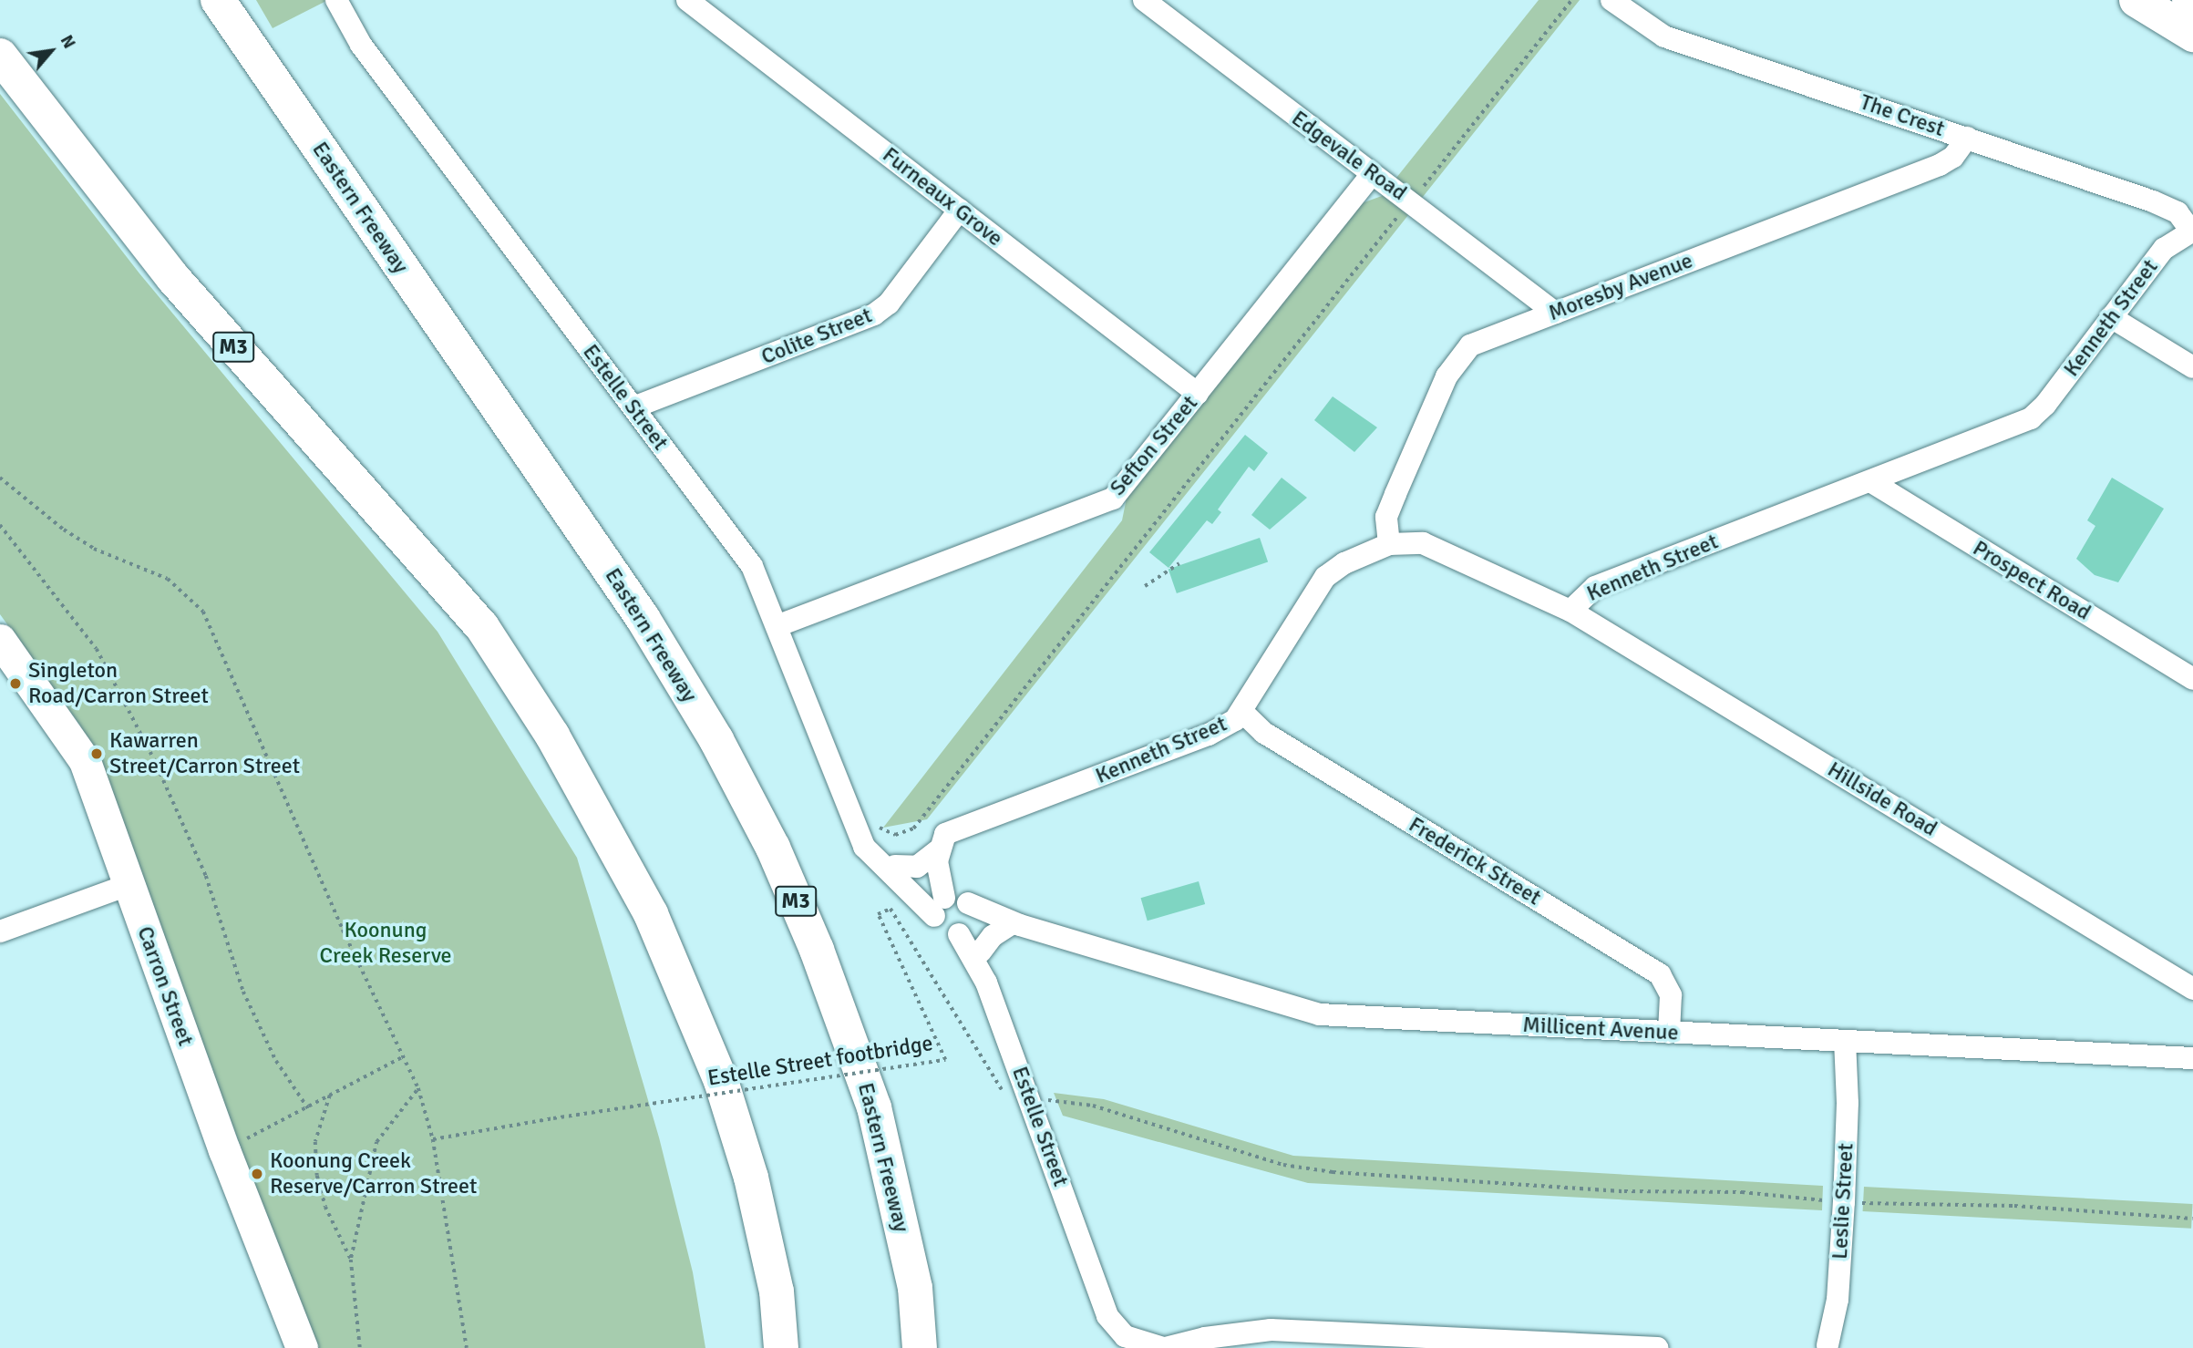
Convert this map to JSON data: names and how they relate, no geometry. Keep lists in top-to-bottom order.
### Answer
{
  "streets": {
    "main road": ["Eastern Freeway", "M3"],
    "street": [
      "The Crest",
      "Edgevale Road",
      "Furneaux Grove",
      "Moresby Avenue",
      "Kenneth Street",
      "Colite Street",
      "Estelle Street",
      "Sefton Street",
      "Prospect Road",
      "Hillside Road",
      "Frederick Street",
      "Carron Street",
      "Millicent Avenue",
      "Leslie Street"
    ],
    "path": ["Estelle Street footbridge"]
  },
  "crossings": [
    ["The Crest", "Moresby Avenue"],
    ["The Crest", "Kenneth Street"],
    ["Edgevale Road", "Moresby Avenue"],
    ["Edgevale Road", "Sefton Street"],
    ["Furneaux Grove", "Colite Street"],
    ["Furneaux Grove", "Sefton Street"],
    ["Moresby Avenue", "Kenneth Street"],
    ["Kenneth Street", "Estelle Street"],
    ["Kenneth Street", "Prospect Road"],
    ["Kenneth Street", "Hillside Road"],
    ["Kenneth Street", "Frederick Street"],
    ["Kenneth Street", "Millicent Avenue"],
    ["Colite Street", "Estelle Street"],
    ["Estelle Street", "Sefton Street"],
    ["Estelle Street", "Millicent Avenue"],
    ["Estelle Street", "Estelle Street footbridge"],
    ["Frederick Street", "Millicent Avenue"],
    ["Millicent Avenue", "Leslie Street"]
  ],
  "parks": ["Koonung Creek Reserve"],
  "places": ["Singleton Road/Carron Street", "Kawarren Street/Carron Street", "Koonung Creek Reserve/Carron Street"],
  "north": "top right"
}
